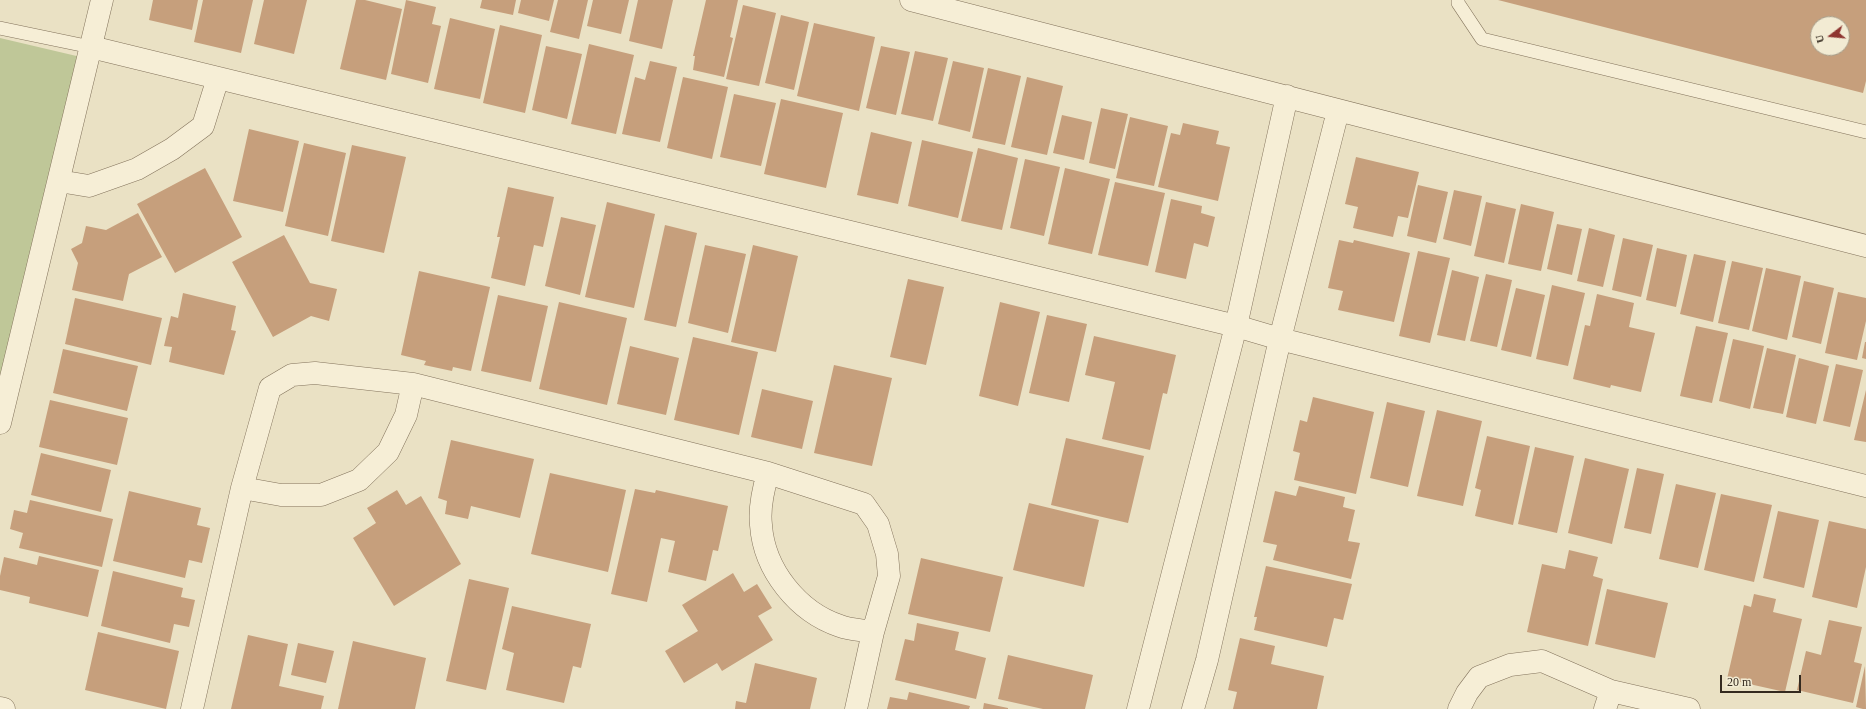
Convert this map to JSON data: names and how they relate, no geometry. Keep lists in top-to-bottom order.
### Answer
{
  "scale_bar": "20 m",
  "north": "left"
}
